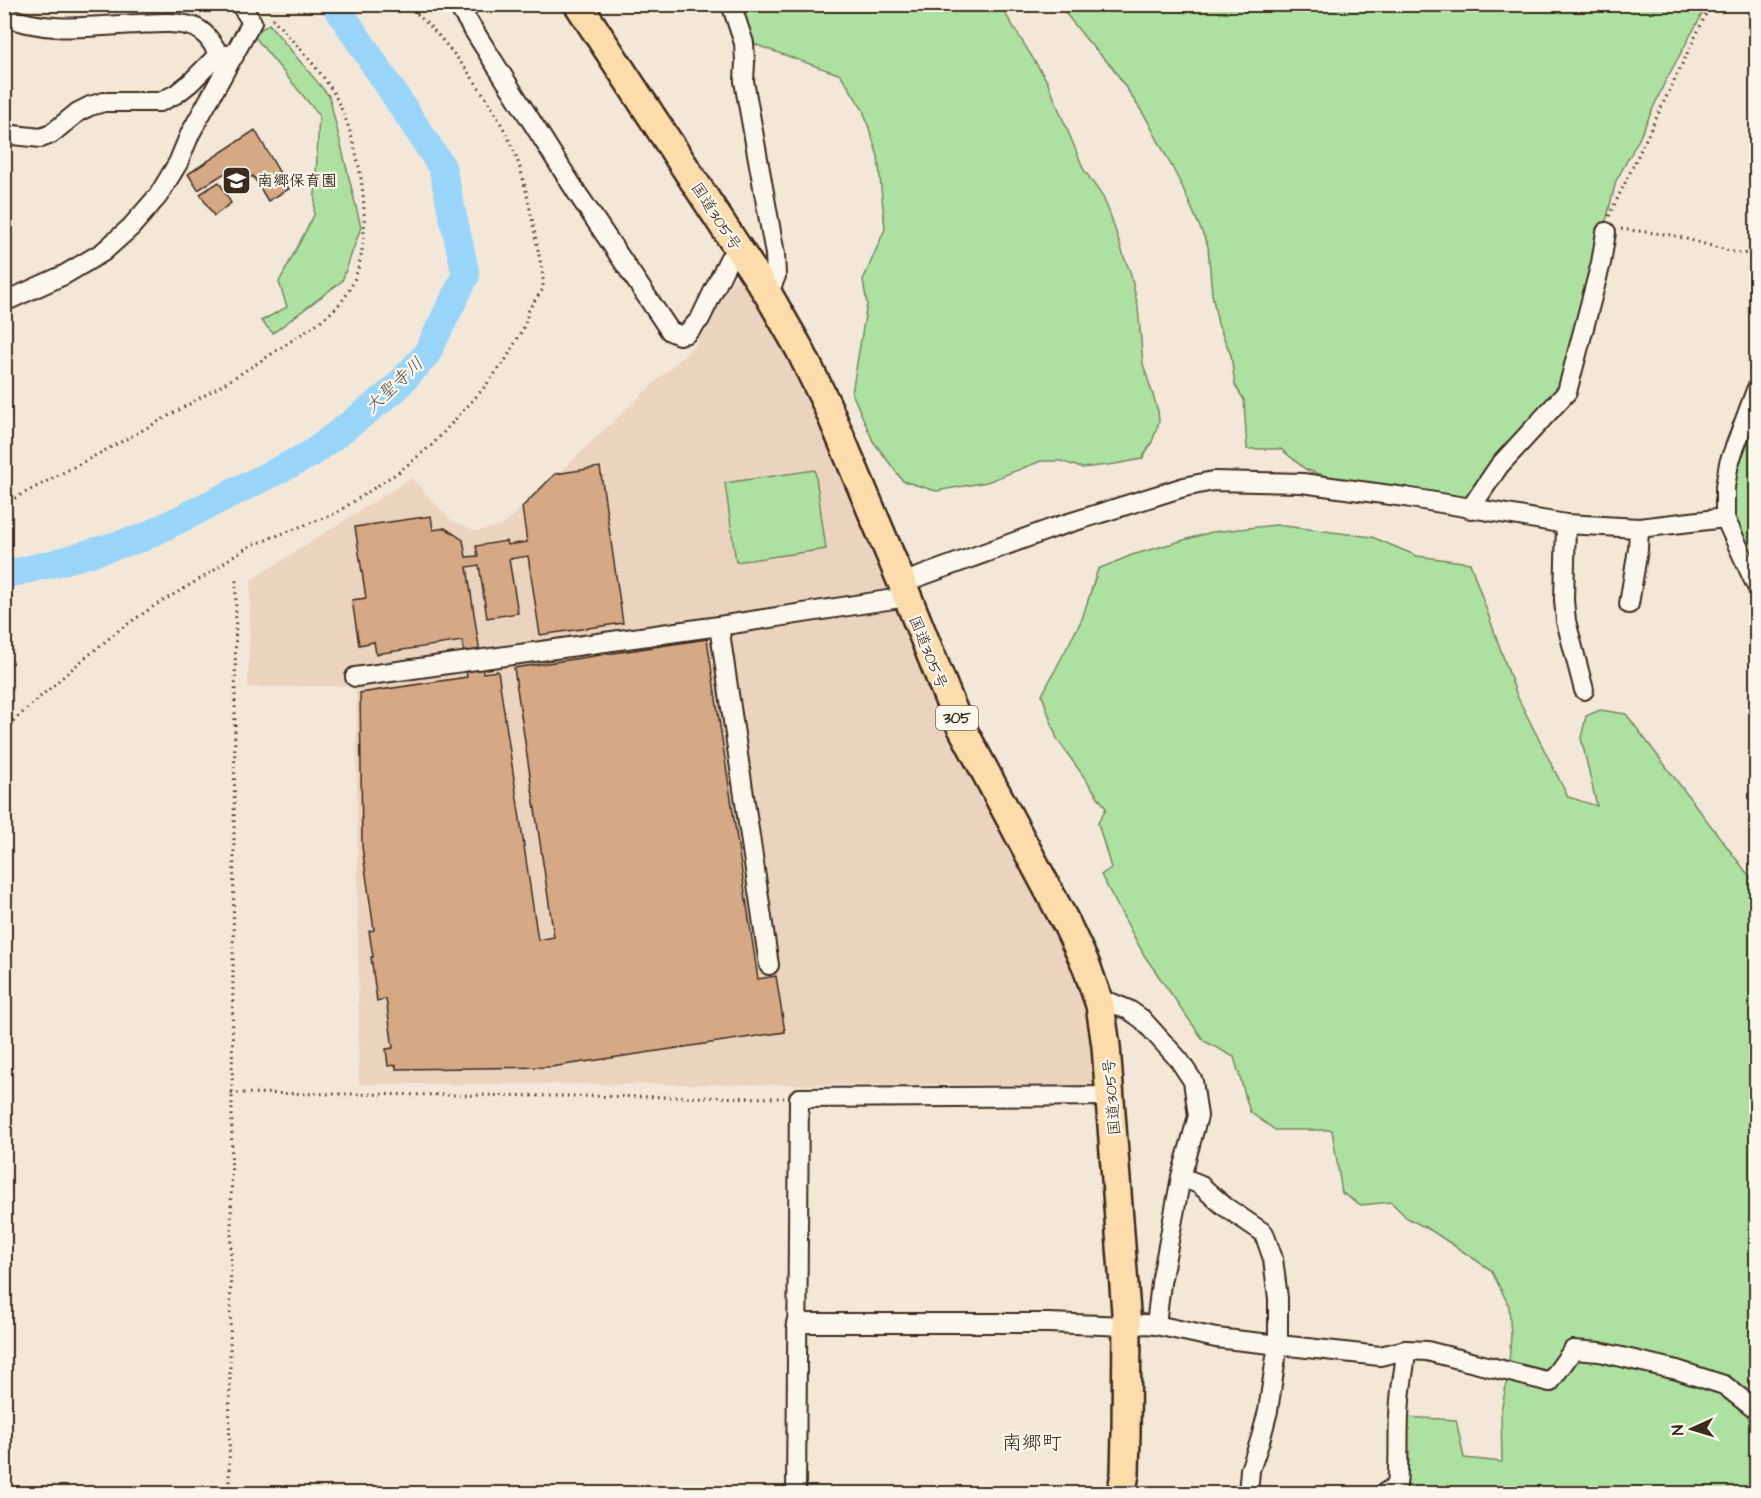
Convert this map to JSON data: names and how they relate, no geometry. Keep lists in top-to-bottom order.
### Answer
{
  "streets": {
    "highway": ["国道305号", "305"]
  },
  "districts": ["南郷町"],
  "water": ["大聖寺川"],
  "places": {
    "school or university": ["南郷保育園"]
  },
  "north": "left"
}
